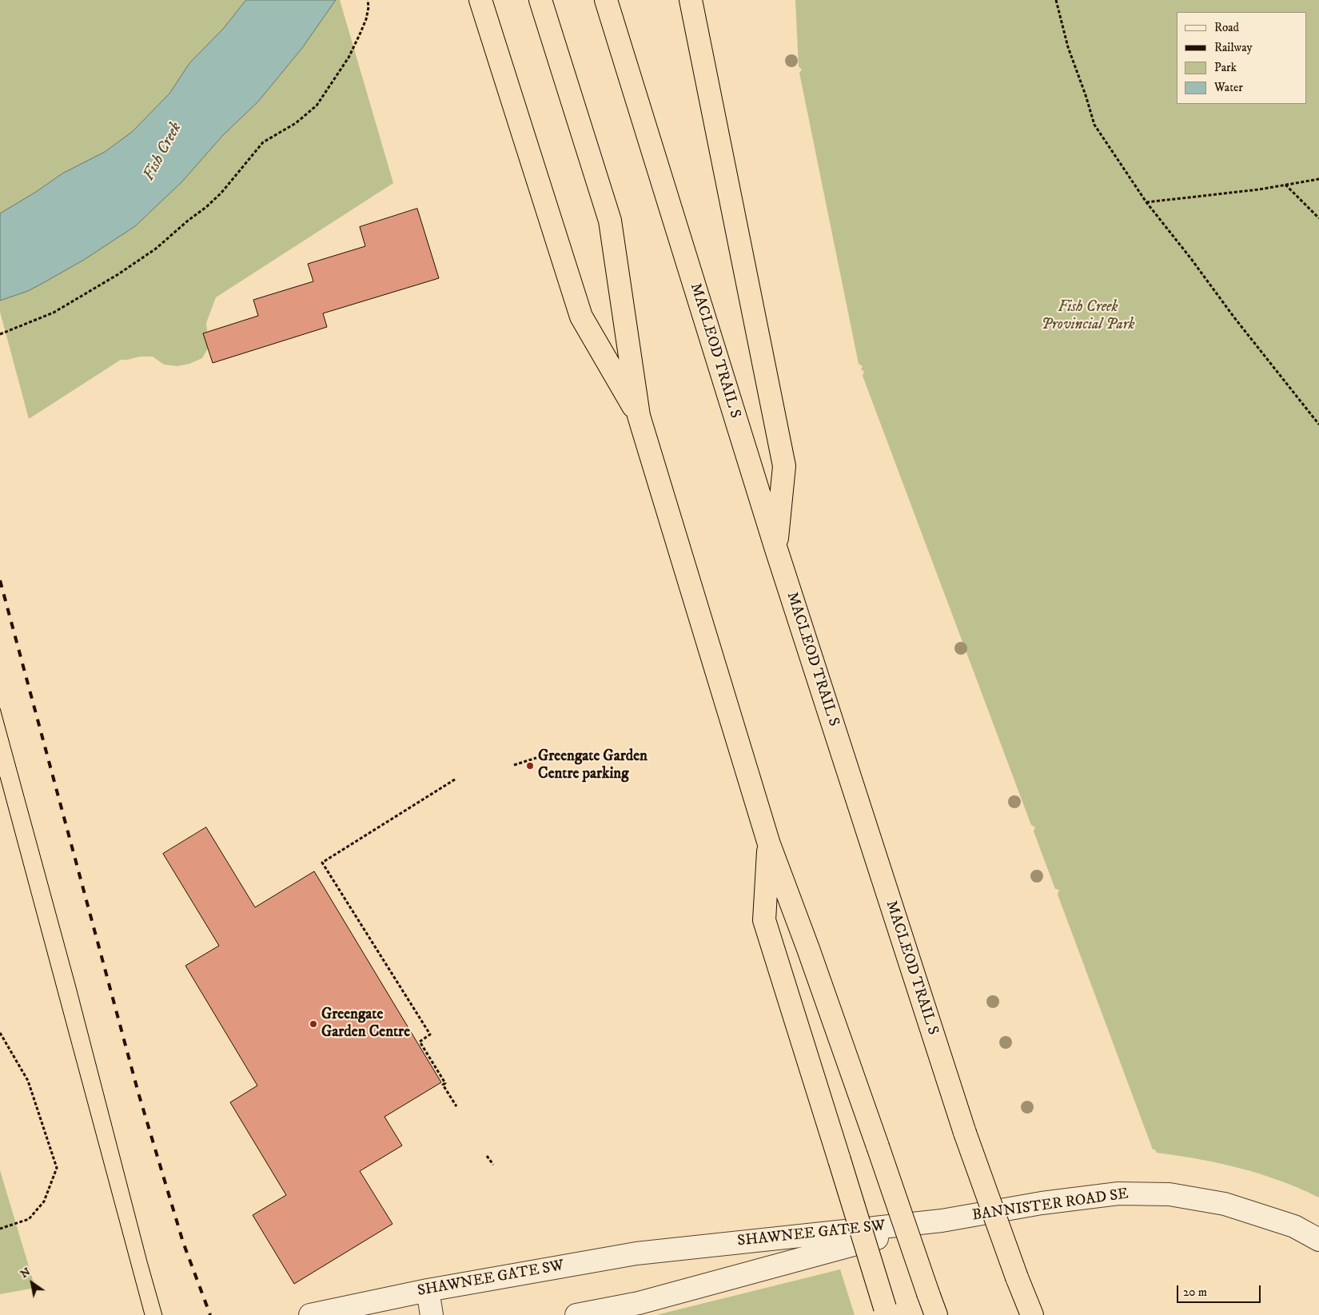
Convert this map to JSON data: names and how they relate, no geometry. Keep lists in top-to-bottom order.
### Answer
{
  "streets": {
    "highway": ["MACLEOD TRAIL S"],
    "street": ["BANNISTER ROAD SE", "SHAWNEE GATE SW"]
  },
  "crossings": [
    ["BANNISTER ROAD SE", "SHAWNEE GATE SW"]
  ],
  "water": ["Fish Creek"],
  "parks": ["Fish Creek Provincial Park"],
  "places": ["Greengate Garden Centre parking", "Greengate Garden Centre"],
  "legend": [
    "Road",
    "Railway",
    "Park",
    "Water"
  ],
  "scale_bar": "20 m",
  "north": "top left"
}
